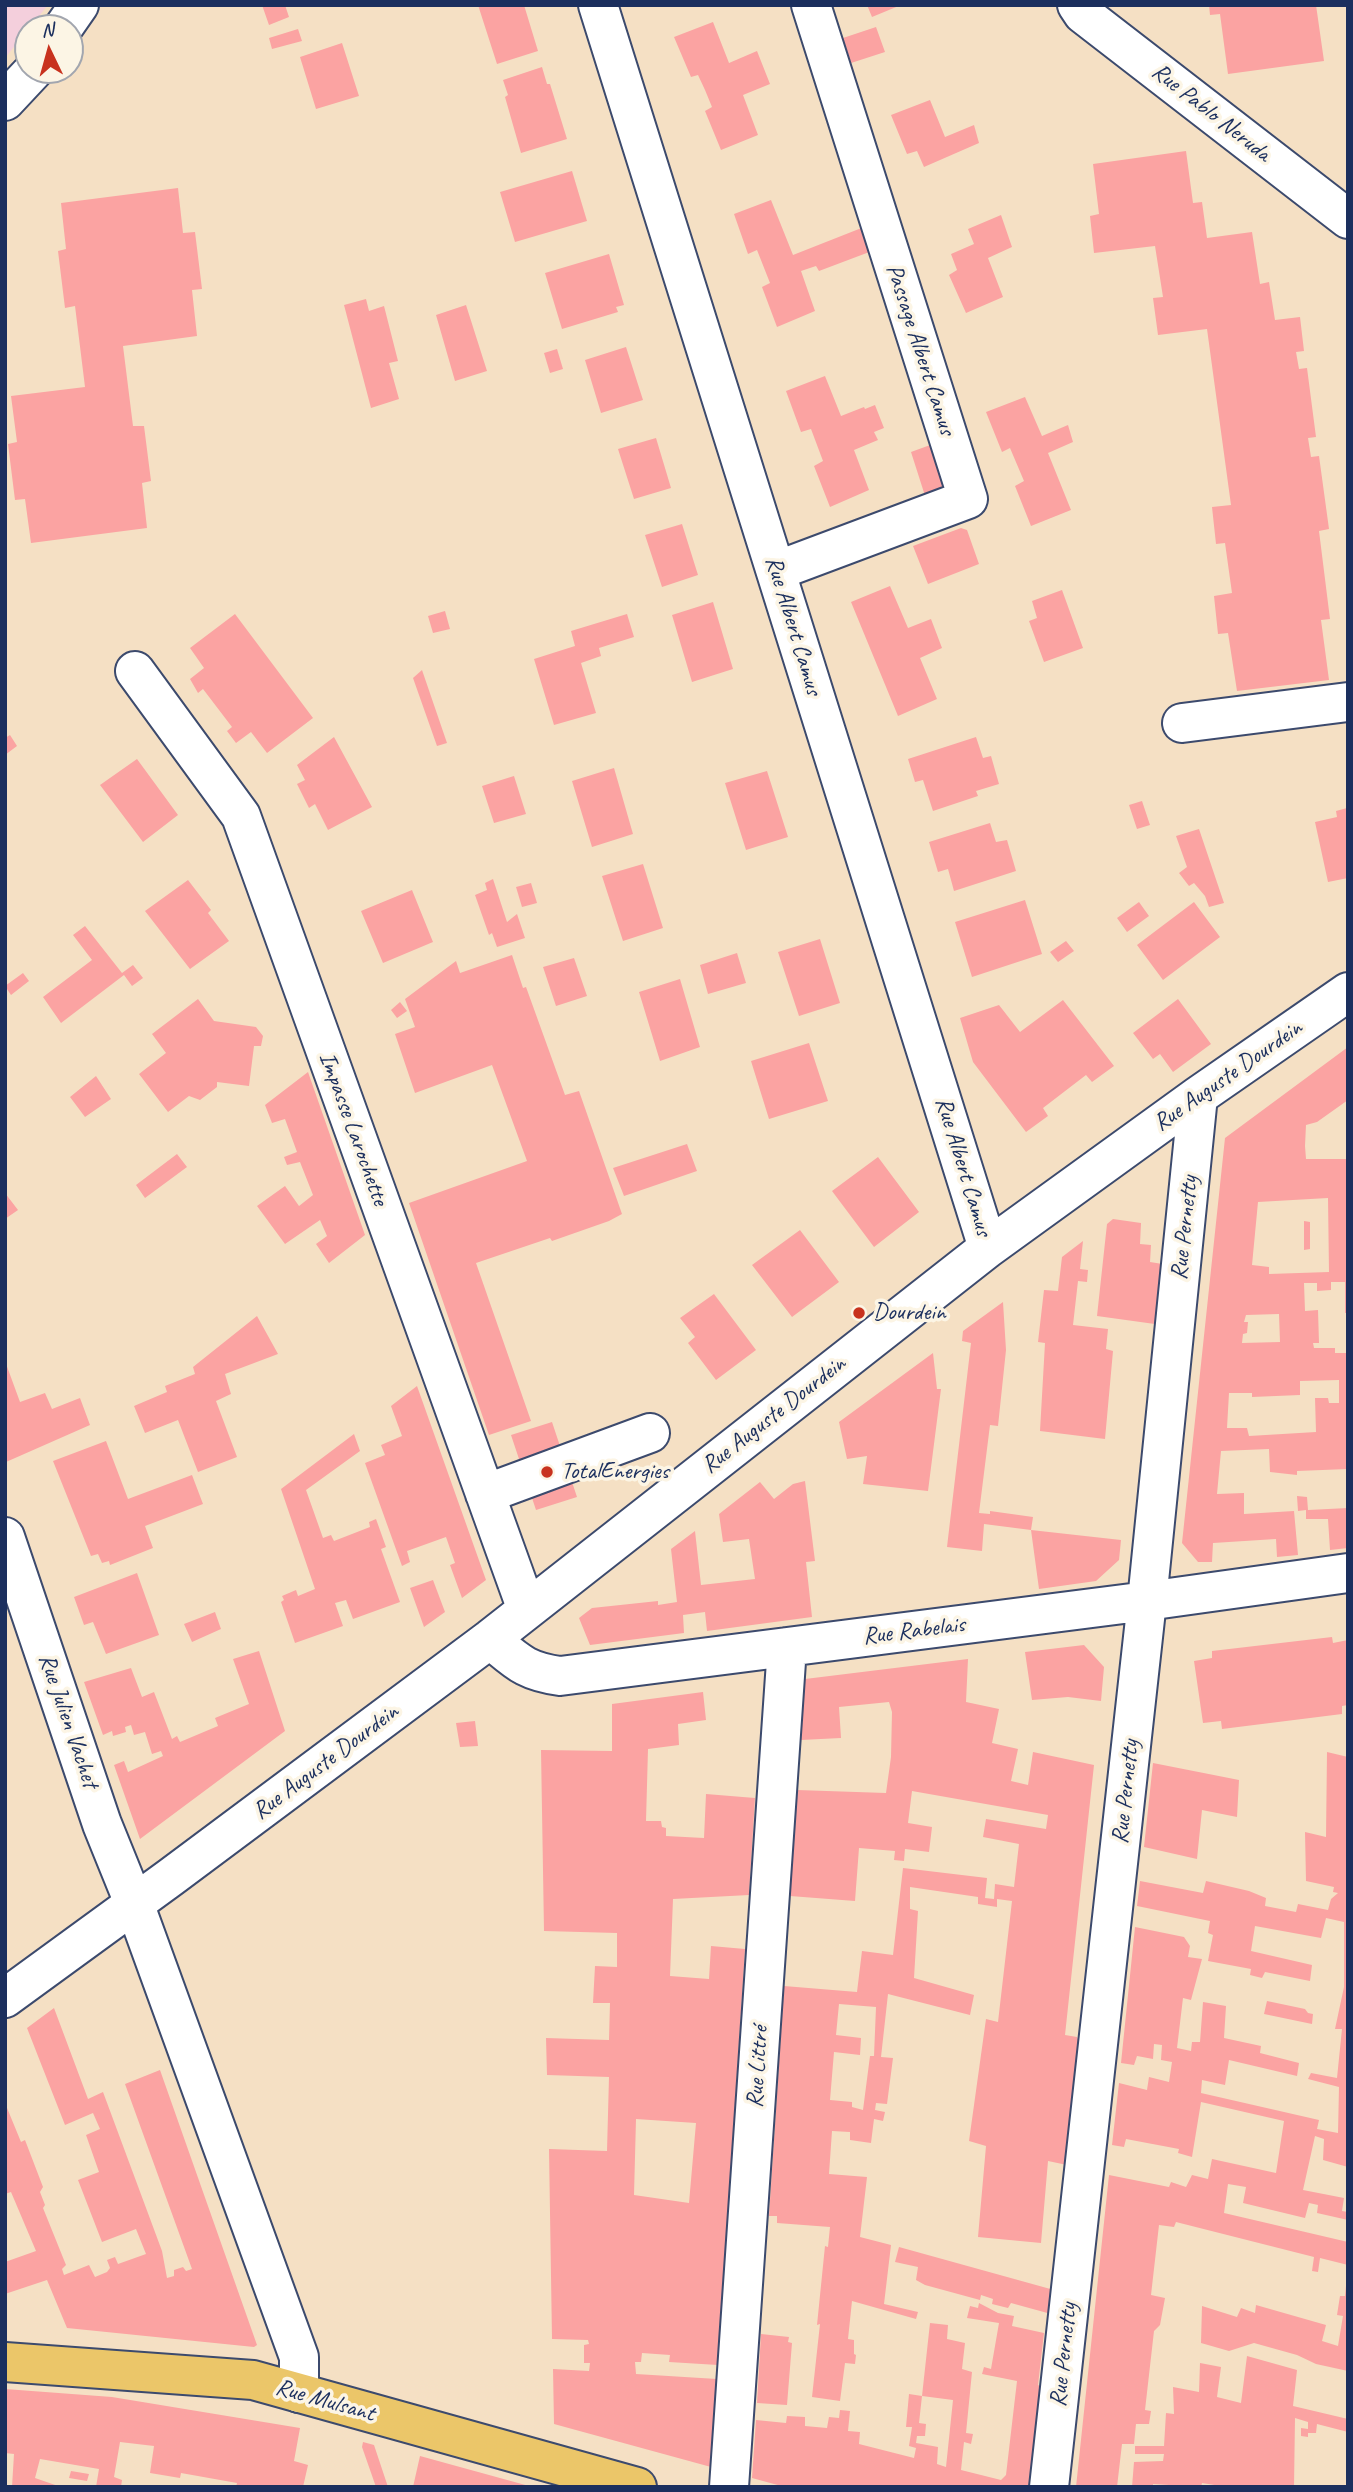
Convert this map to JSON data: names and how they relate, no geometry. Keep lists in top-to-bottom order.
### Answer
{
  "streets": {
    "main road": ["Rue Mulsant"],
    "street": [
      "Rue Pablo Neruda",
      "Passage Albert Camus",
      "Rue Albert Camus",
      "Rue Auguste Dourdein",
      "Impasse Larochette",
      "Rue Pernetty",
      "Rue Rabelais",
      "Rue Julien Vachet",
      "Rue Littré"
    ]
  },
  "crossings": [
    ["Passage Albert Camus", "Rue Albert Camus"],
    ["Rue Albert Camus", "Rue Auguste Dourdein"],
    ["Rue Auguste Dourdein", "Impasse Larochette"],
    ["Rue Auguste Dourdein", "Rue Pernetty"],
    ["Rue Auguste Dourdein", "Rue Rabelais"],
    ["Rue Auguste Dourdein", "Rue Julien Vachet"],
    ["Rue Pernetty", "Rue Rabelais"],
    ["Rue Rabelais", "Rue Littré"],
    ["Rue Julien Vachet", "Rue Mulsant"]
  ],
  "places": ["Dourdein", "TotalEnergies"],
  "north": "top"
}
